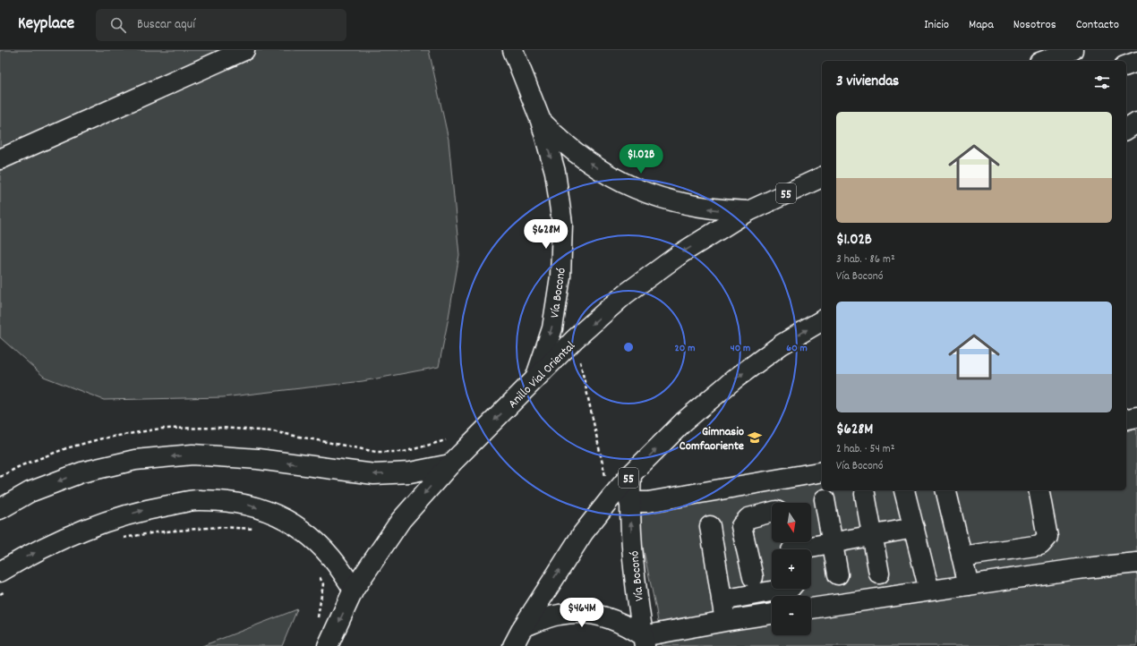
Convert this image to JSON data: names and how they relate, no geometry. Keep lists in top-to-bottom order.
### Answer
{
  "streets": {
    "main road": ["55", "Vía Boconó", "Anillo Vial Oriental"]
  },
  "crossings": [
    ["55", "Vía Boconó"],
    ["Vía Boconó", "Anillo Vial Oriental"]
  ],
  "places": {
    "school or university": ["Gimnasio Comfaoriente"]
  },
  "north": "bottom",
  "page": {
    "header": "Keyplace",
    "search": "Buscar aquí",
    "nav": [
      "Inicio",
      "Mapa",
      "Nosotros",
      "Contacto"
    ],
    "heading": "3 viviendas",
    "list": [
      {
        "name": "$1.02B",
        "note": "3 hab. · 86 m² · Vía Boconó"
      },
      {
        "name": "$628M",
        "note": "2 hab. · 54 m² · Vía Boconó"
      }
    ],
    "price": ["$1.02B", "$628M", "$464M"],
    "map_buttons": ["+", "−"]
  },
  "rings": ["20 m", "40 m", "60 m"]
}
